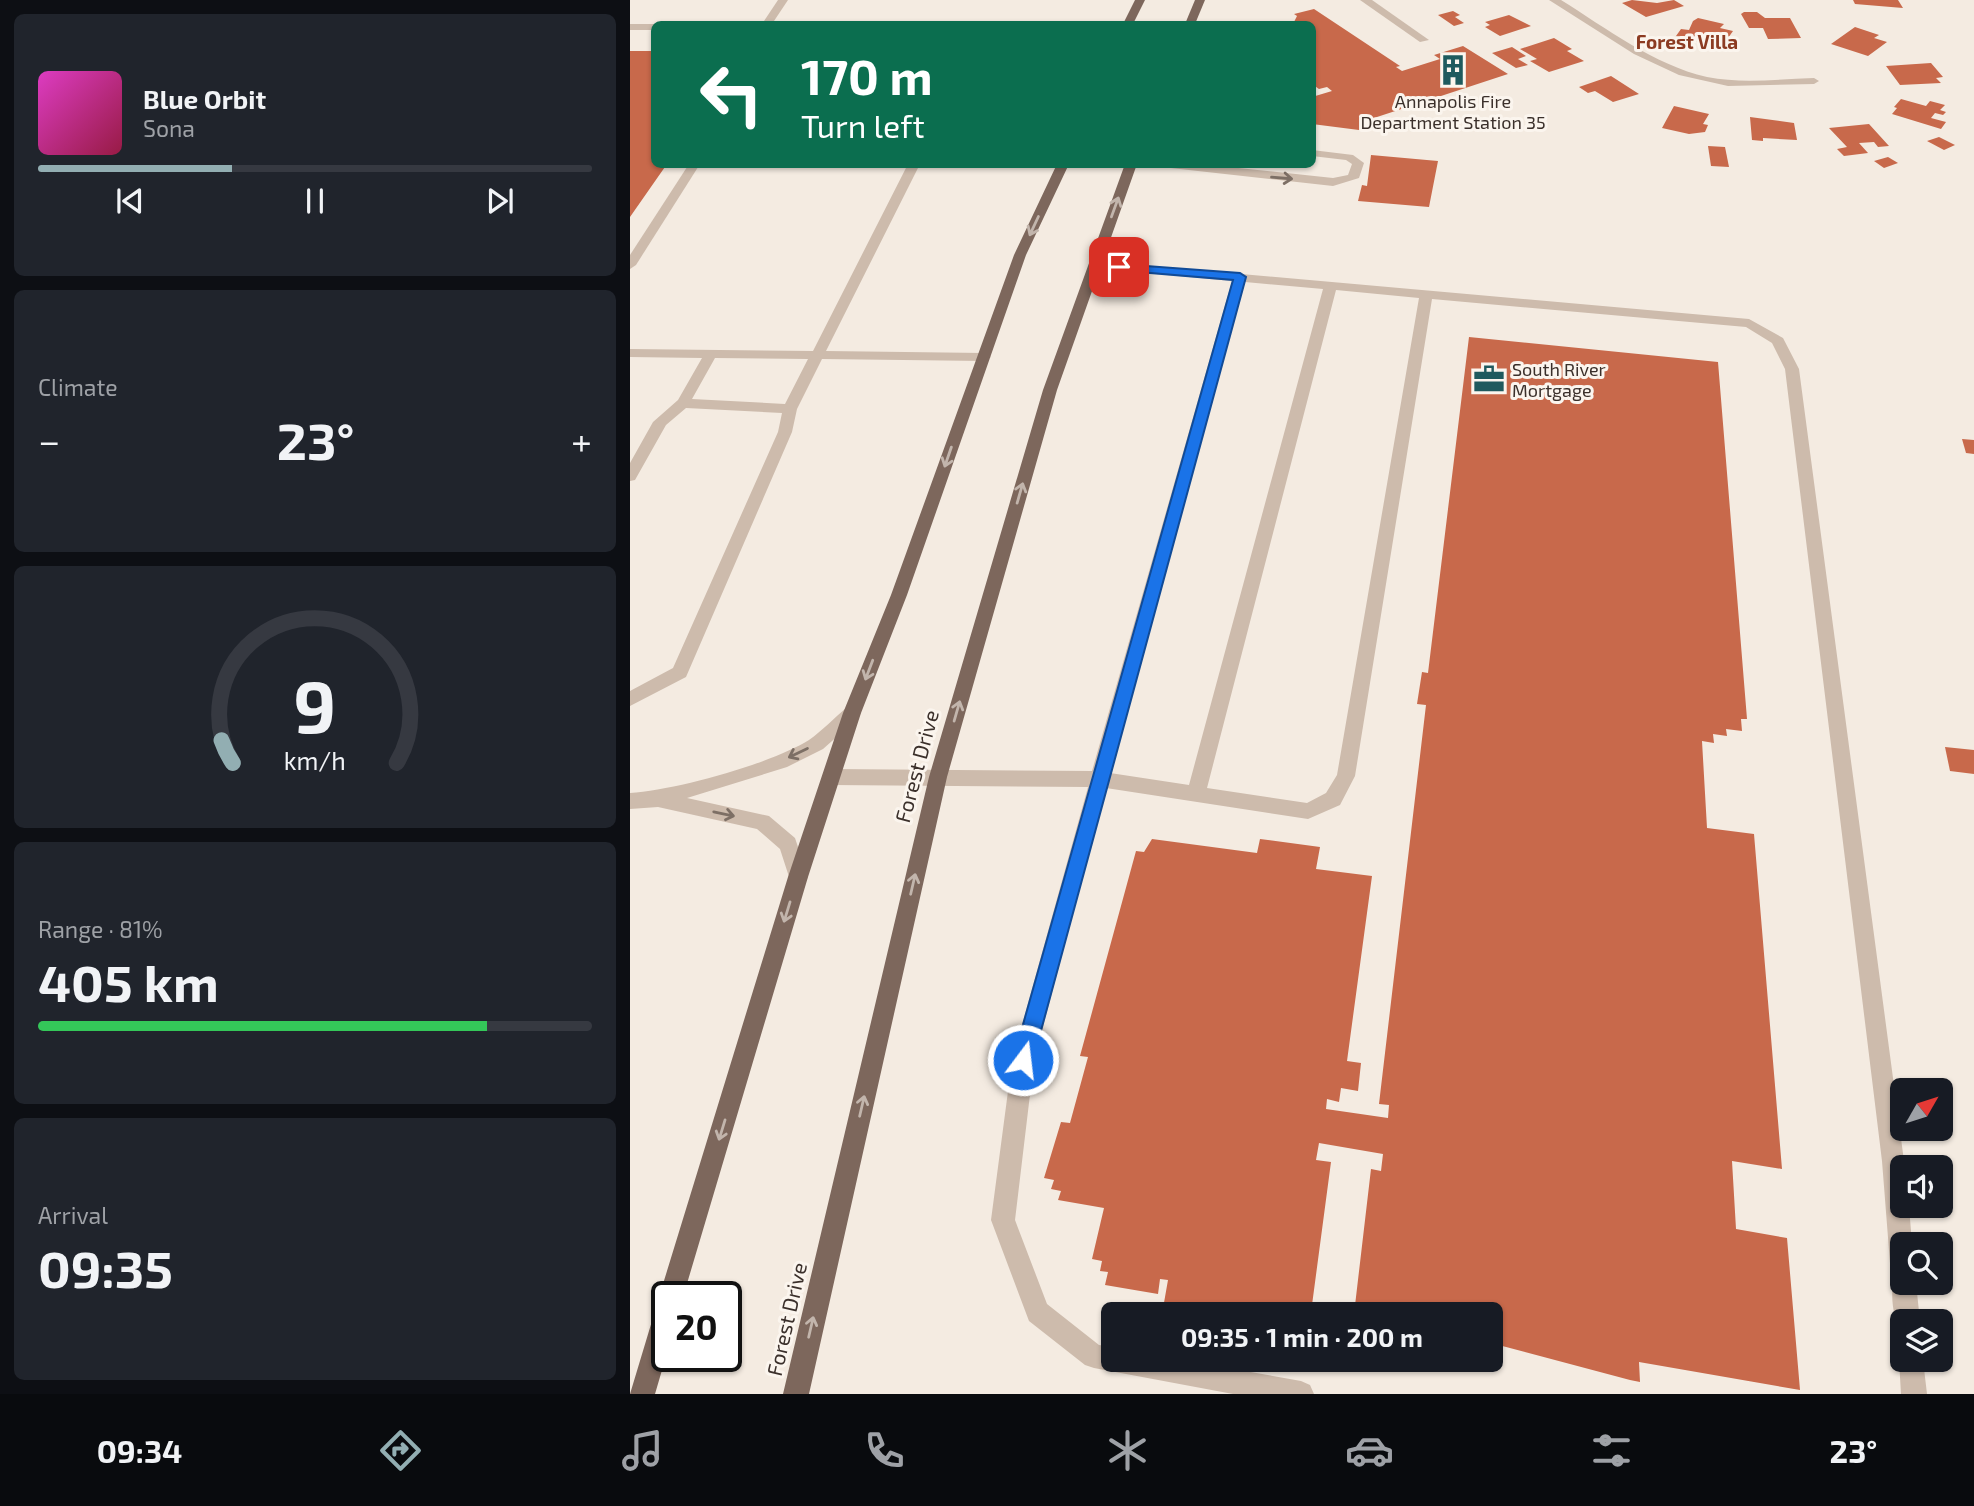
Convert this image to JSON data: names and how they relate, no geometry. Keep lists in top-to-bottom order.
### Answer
{
  "streets": {
    "main road": ["Forest Drive"]
  },
  "districts": ["Forest Villa"],
  "places": {
    "building": ["Annapolis Fire Department Station 35"],
    "office": ["South River Mortgage"]
  },
  "north": "top right",
  "page": {
    "turn": ["170 m", "Turn left"],
    "song": ["Blue Orbit", "Sona"],
    "tile": [
      "Climate",
      ["Range · 81%", "405 km"],
      ["Arrival", "09:35"]
    ],
    "heat": ["−", "23°", "+"],
    "limit": "20",
    "trip": "09:35 · 1 min · 200 m",
    "tabs": ["09:34", "23°"],
    "gauge": ["9", "km/h"]
  }
}
